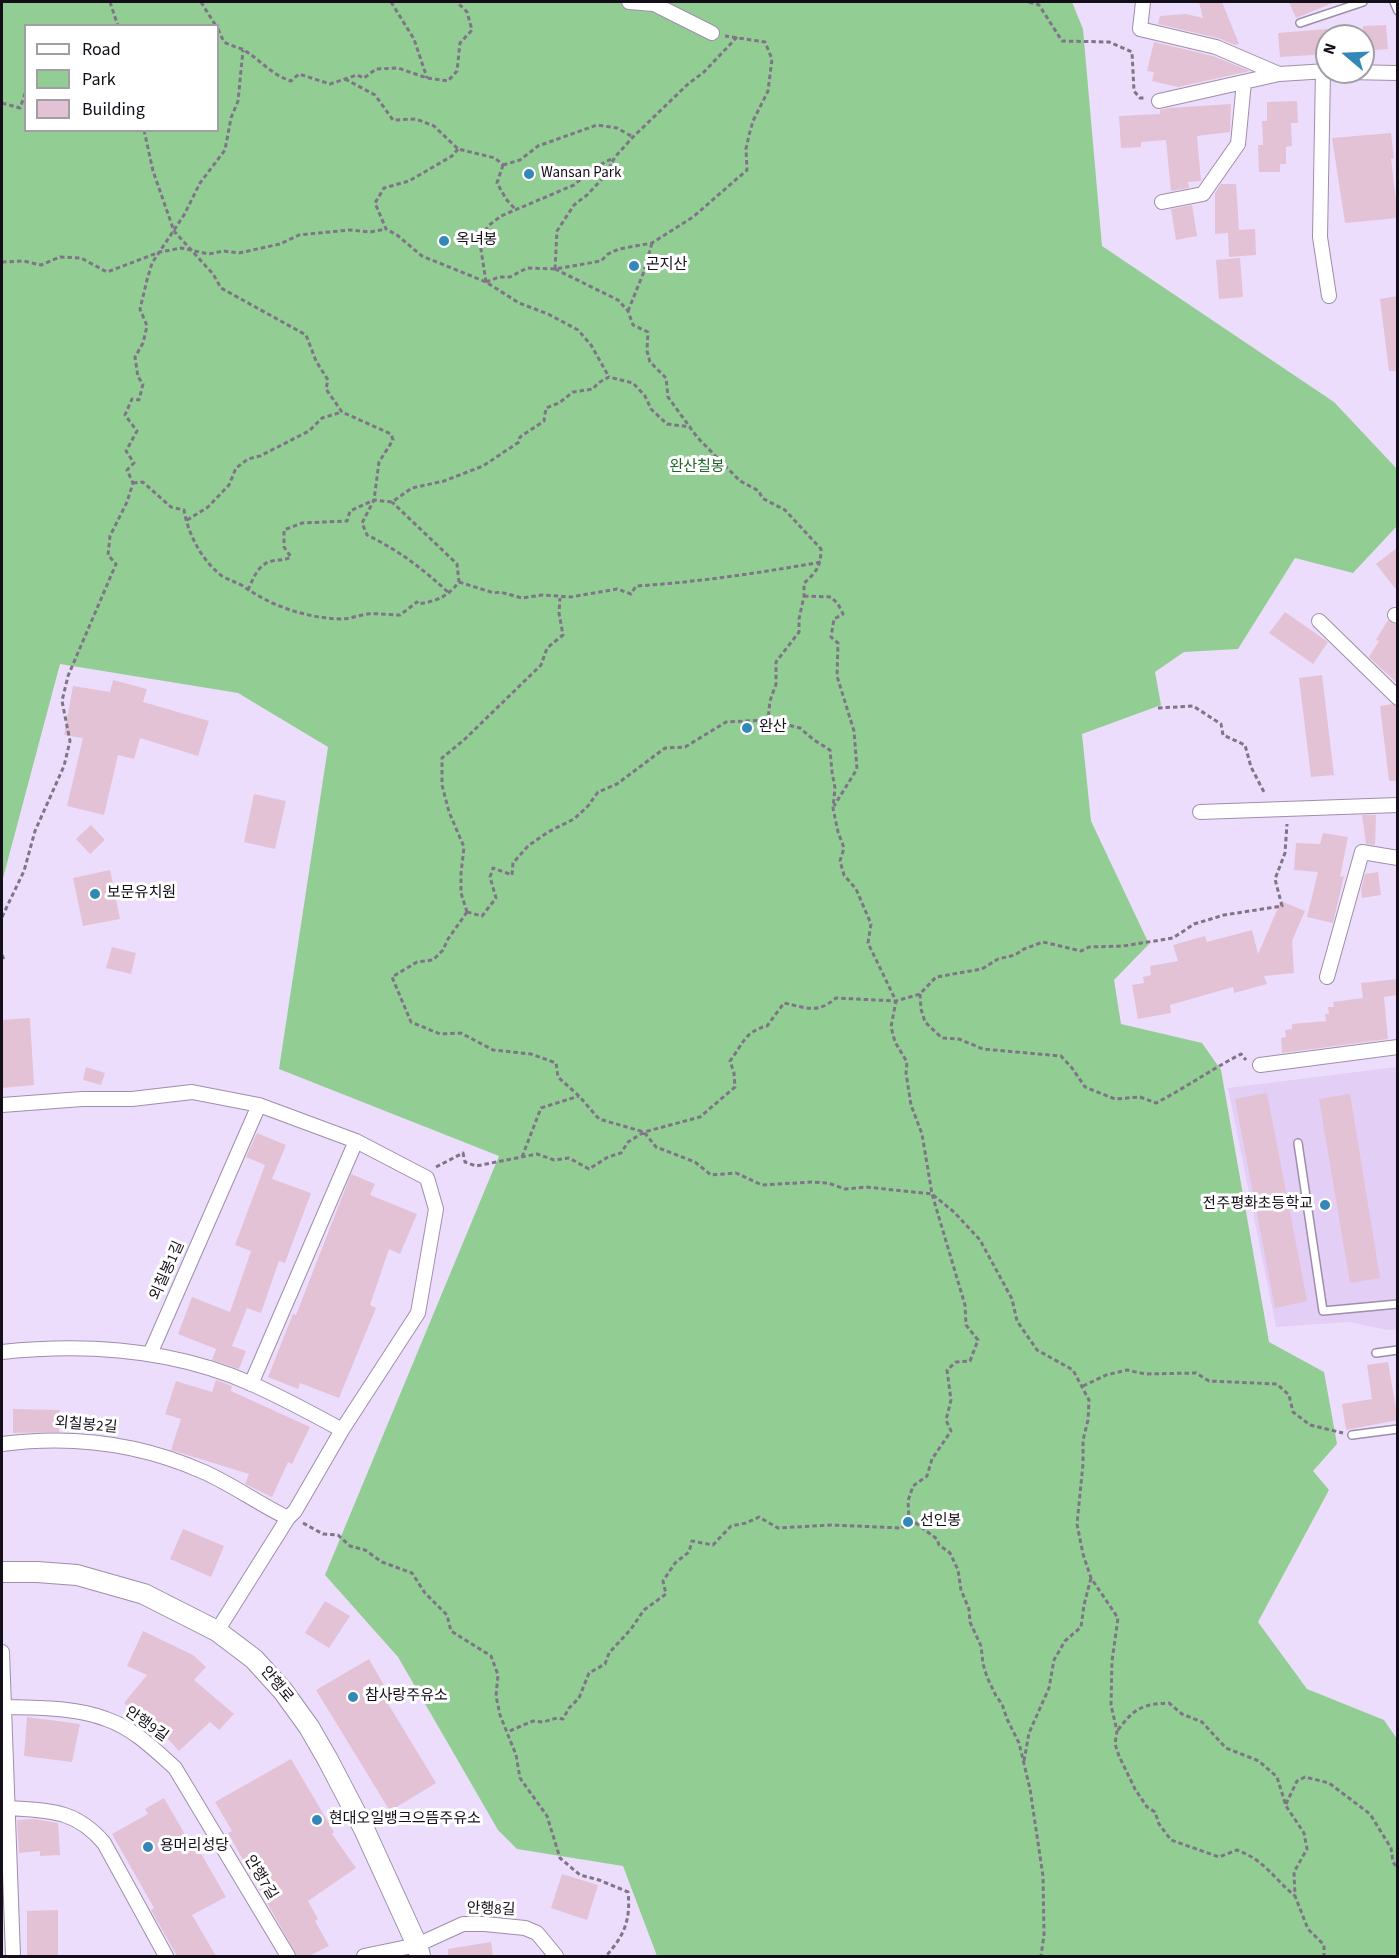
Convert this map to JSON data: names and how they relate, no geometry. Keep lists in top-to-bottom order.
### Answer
{
  "streets": {
    "street": [
      "외칠봉1길",
      "외칠봉2길",
      "안행로",
      "안행9길",
      "안행7길",
      "안행8길"
    ]
  },
  "crossings": [
    ["안행로", "안행8길"],
    ["안행9길", "안행7길"]
  ],
  "parks": ["완산칠봉"],
  "places": [
    "Wansan Park",
    "옥녀봉",
    "곤지산",
    "완산",
    "보문유치원",
    "전주평화초등학교",
    "선인봉",
    "참사랑주유소",
    "현대오일뱅크으뜸주유소",
    "용머리성당"
  ],
  "legend": ["Road", "Park", "Building"],
  "north": "left"
}
